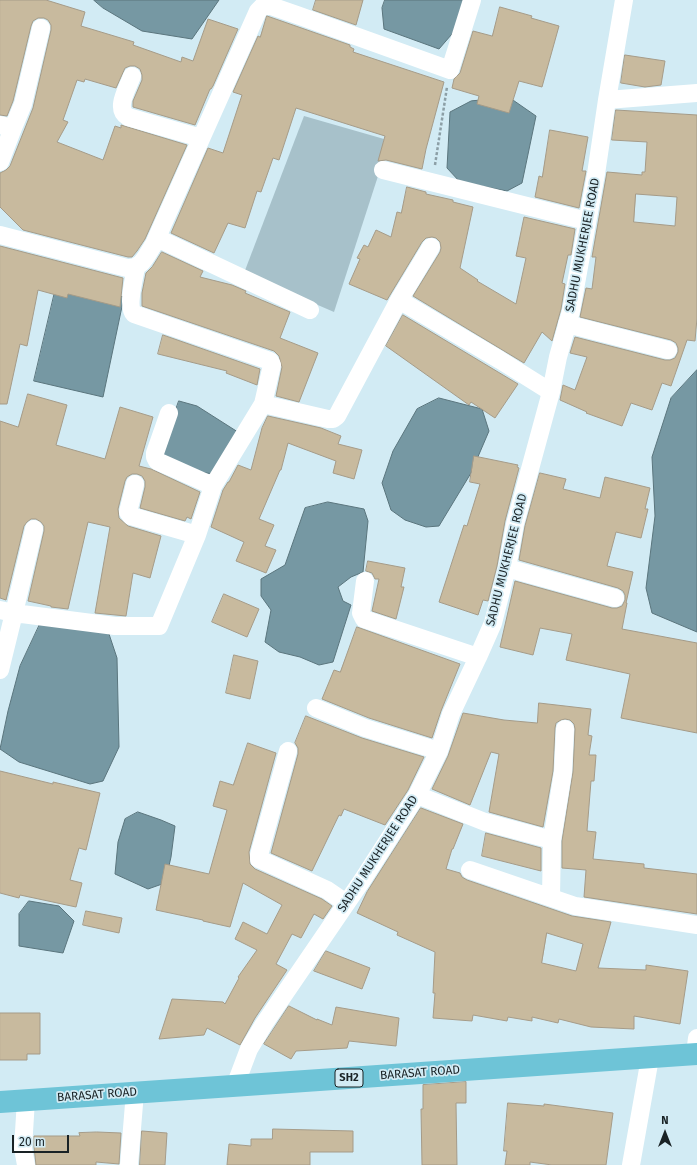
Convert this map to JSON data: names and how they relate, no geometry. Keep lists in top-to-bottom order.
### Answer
{
  "streets": {
    "main road": ["BARASAT ROAD", "SH2"],
    "street": ["SADHU MUKHERJEE ROAD"]
  },
  "crossings": [
    ["SADHU MUKHERJEE ROAD", "BARASAT ROAD"]
  ],
  "scale_bar": "20 m",
  "north": "top"
}
